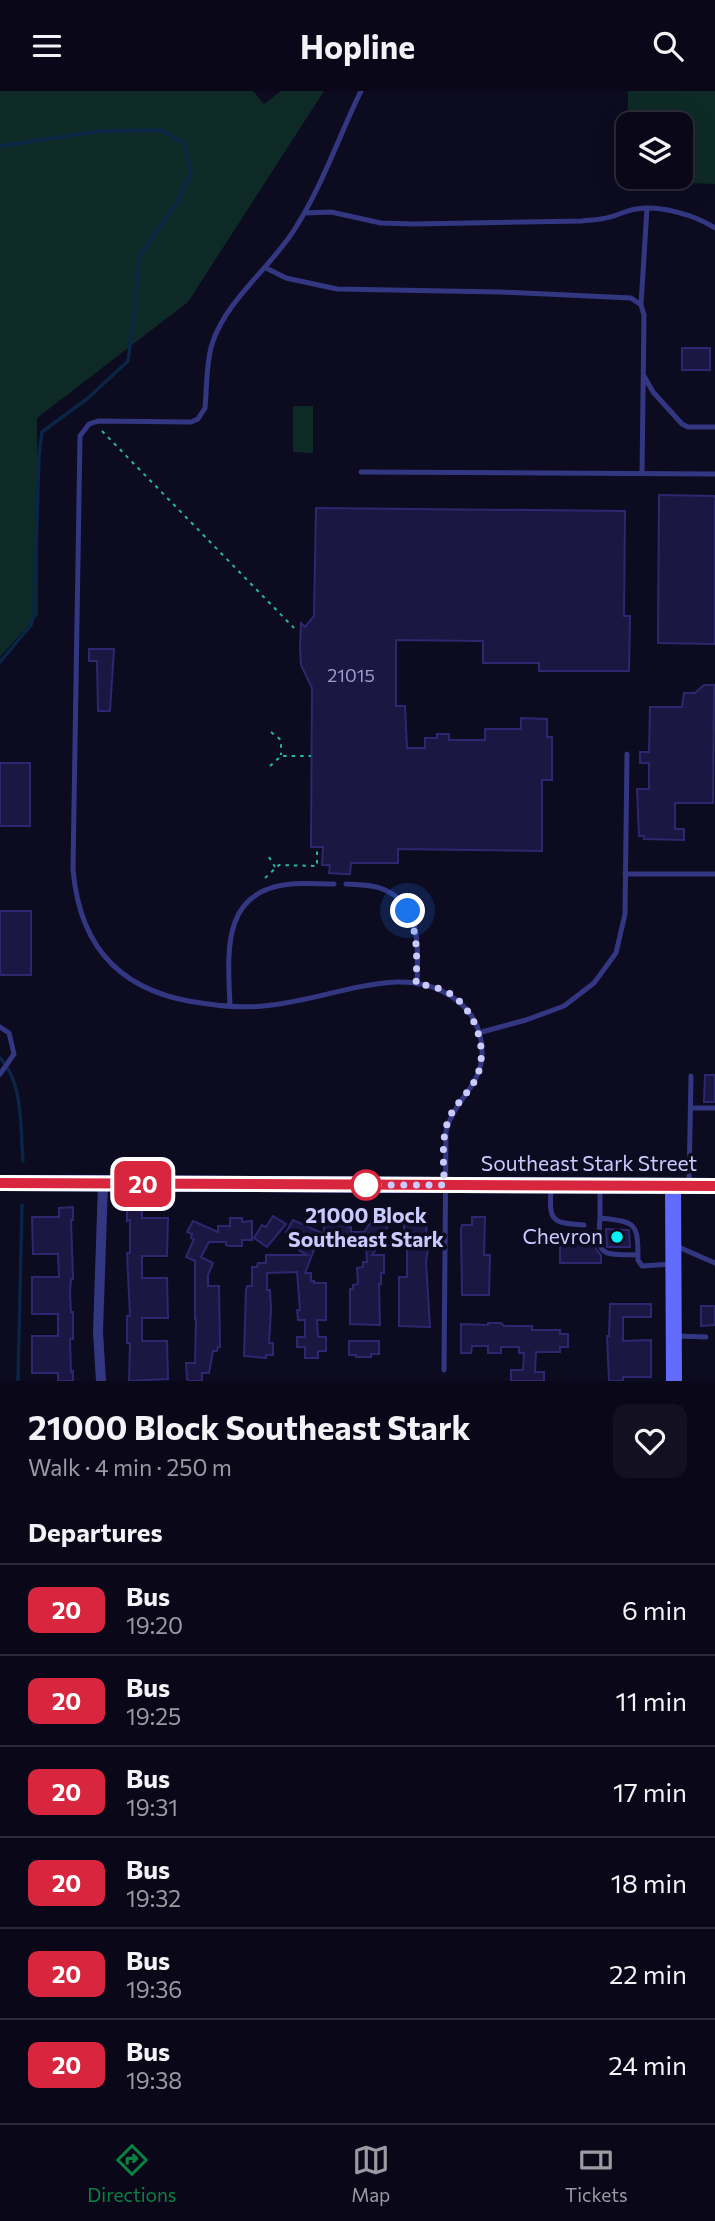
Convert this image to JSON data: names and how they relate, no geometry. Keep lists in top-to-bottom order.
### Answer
{
  "streets": {
    "main road": ["Southeast Stark Street"]
  },
  "places": ["21000 Block Southeast Stark", "Chevron"],
  "lines": ["bus line 20"],
  "house_numbers": ["21015"],
  "page": {
    "header": "Hopline",
    "on_map": "20",
    "heading": [
      ["21000 Block Southeast Stark", "Walk · 4 min · 250 m"],
      "Departures"
    ],
    "list": [
      {
        "mark": "20",
        "name": "Bus",
        "note": "19:20",
        "value": "6 min"
      },
      {
        "mark": "20",
        "name": "Bus",
        "note": "19:25",
        "value": "11 min"
      },
      {
        "mark": "20",
        "name": "Bus",
        "note": "19:31",
        "value": "17 min"
      },
      {
        "mark": "20",
        "name": "Bus",
        "note": "19:32",
        "value": "18 min"
      },
      {
        "mark": "20",
        "name": "Bus",
        "note": "19:36",
        "value": "22 min"
      },
      {
        "mark": "20",
        "name": "Bus",
        "note": "19:38",
        "value": "24 min"
      }
    ],
    "tabs": ["Directions", "Map", "Tickets"]
  }
}
